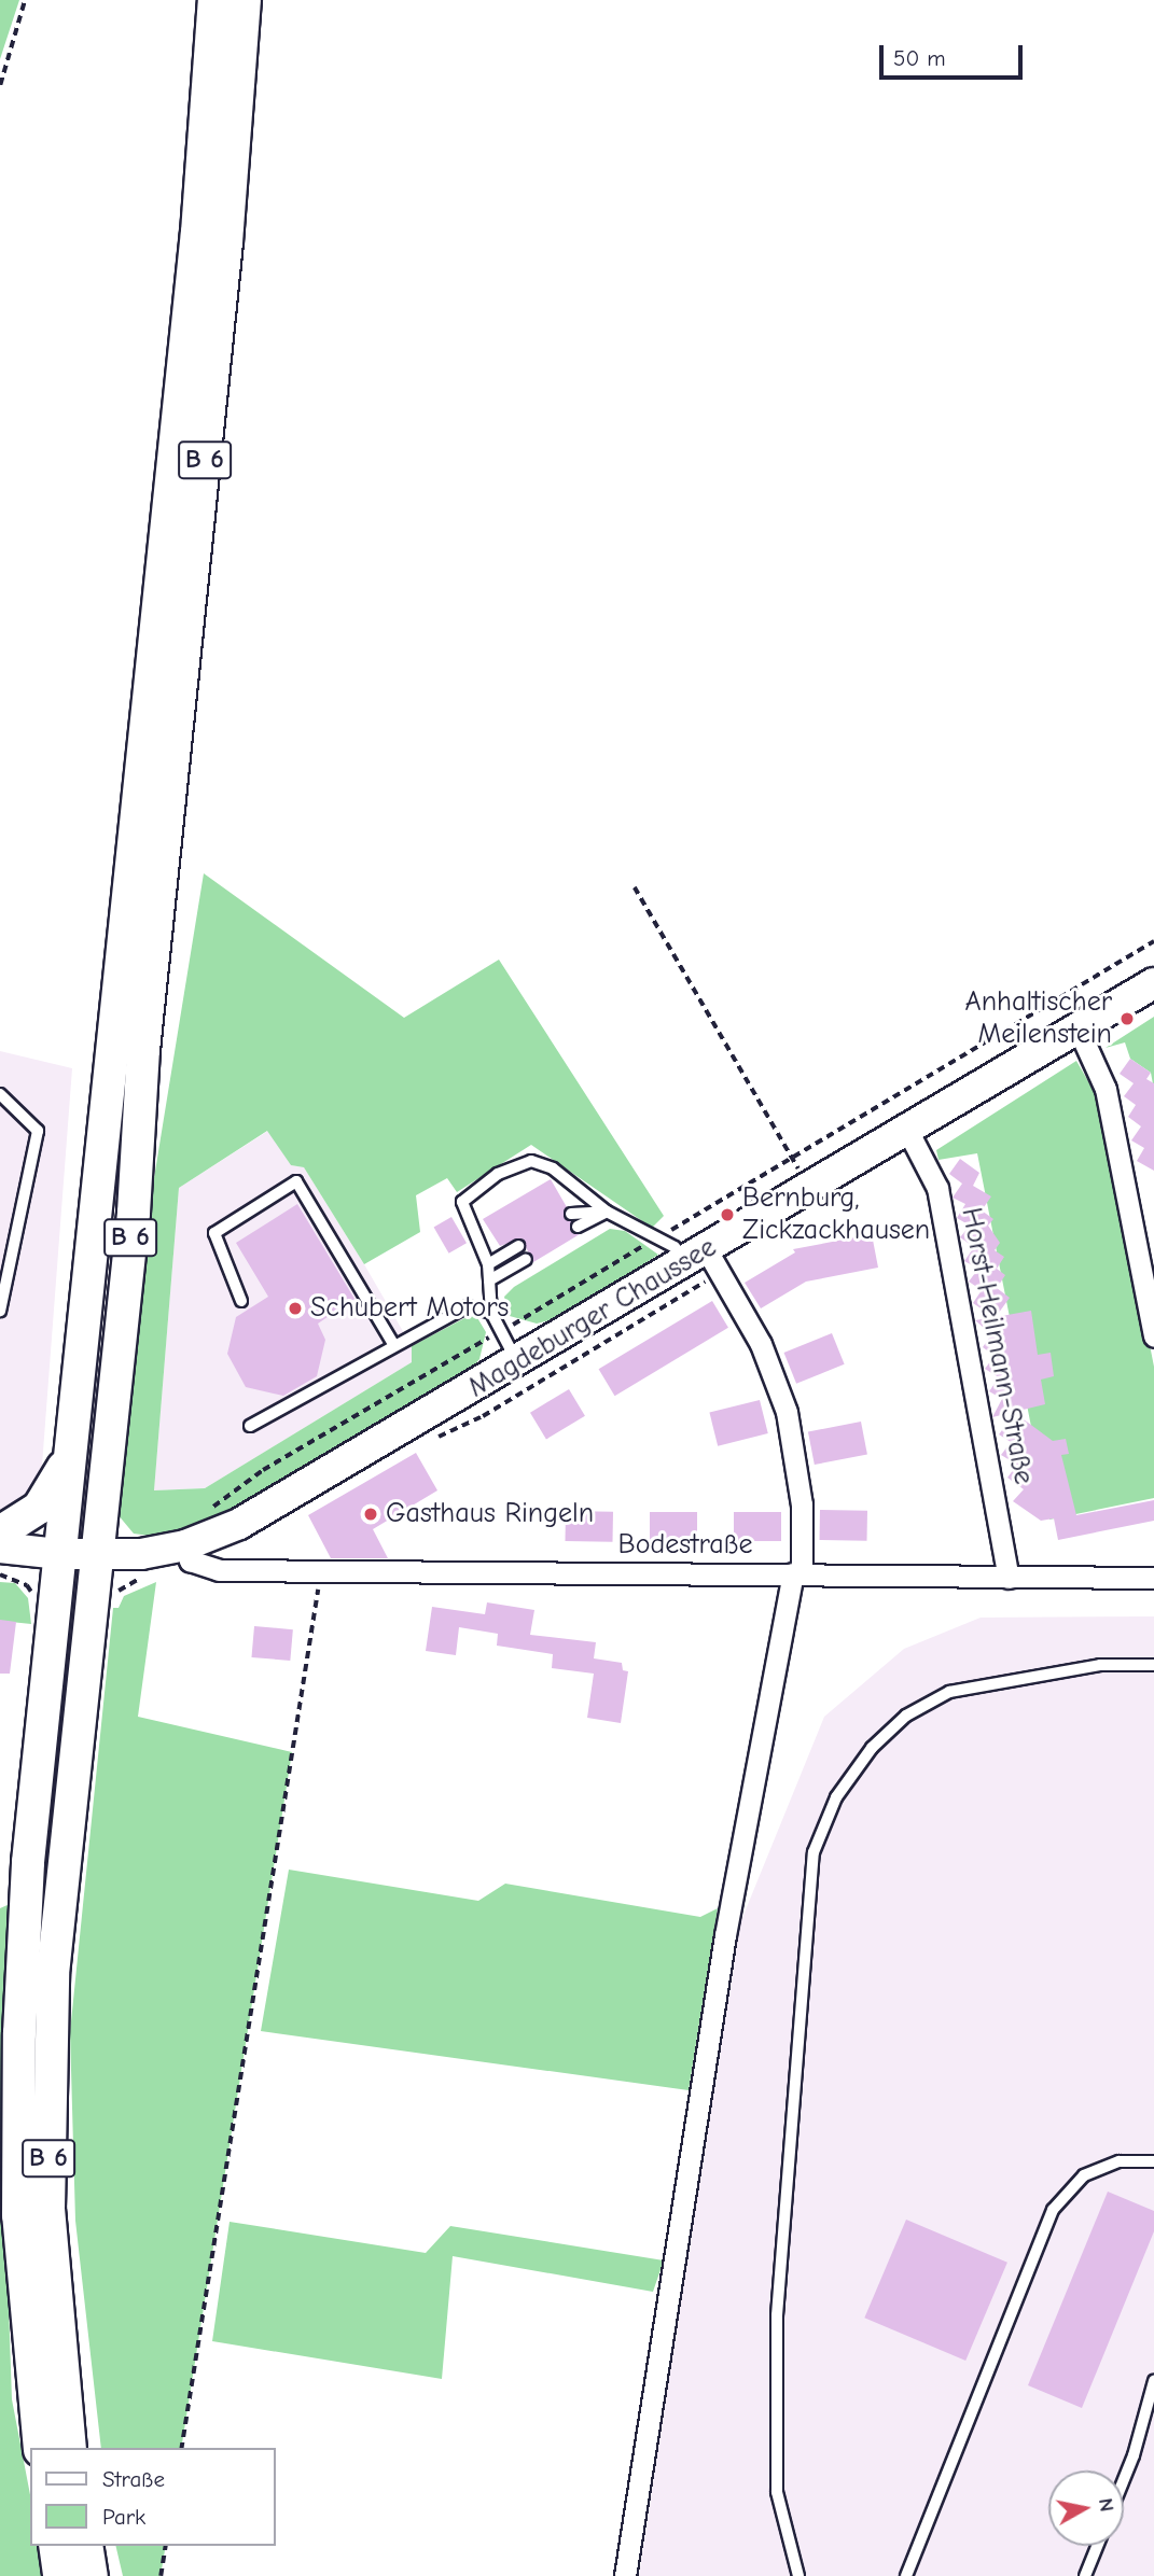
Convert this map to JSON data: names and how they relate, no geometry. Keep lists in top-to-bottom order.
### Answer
{
  "streets": {
    "main road": ["B 6", "Magdeburger Chaussee"],
    "street": ["Horst-Heilmann-Straße", "Bodestraße"]
  },
  "crossings": [
    ["B 6", "Magdeburger Chaussee"],
    ["Magdeburger Chaussee", "Horst-Heilmann-Straße"],
    ["Magdeburger Chaussee", "Bodestraße"],
    ["Horst-Heilmann-Straße", "Bodestraße"]
  ],
  "places": [
    "Anhaltischer Meilenstein",
    "Bernburg, Zickzackhausen",
    "Schubert Motors",
    "Gasthaus Ringeln"
  ],
  "legend": ["Straße", "Park"],
  "scale_bar": "50 m",
  "north": "right"
}
